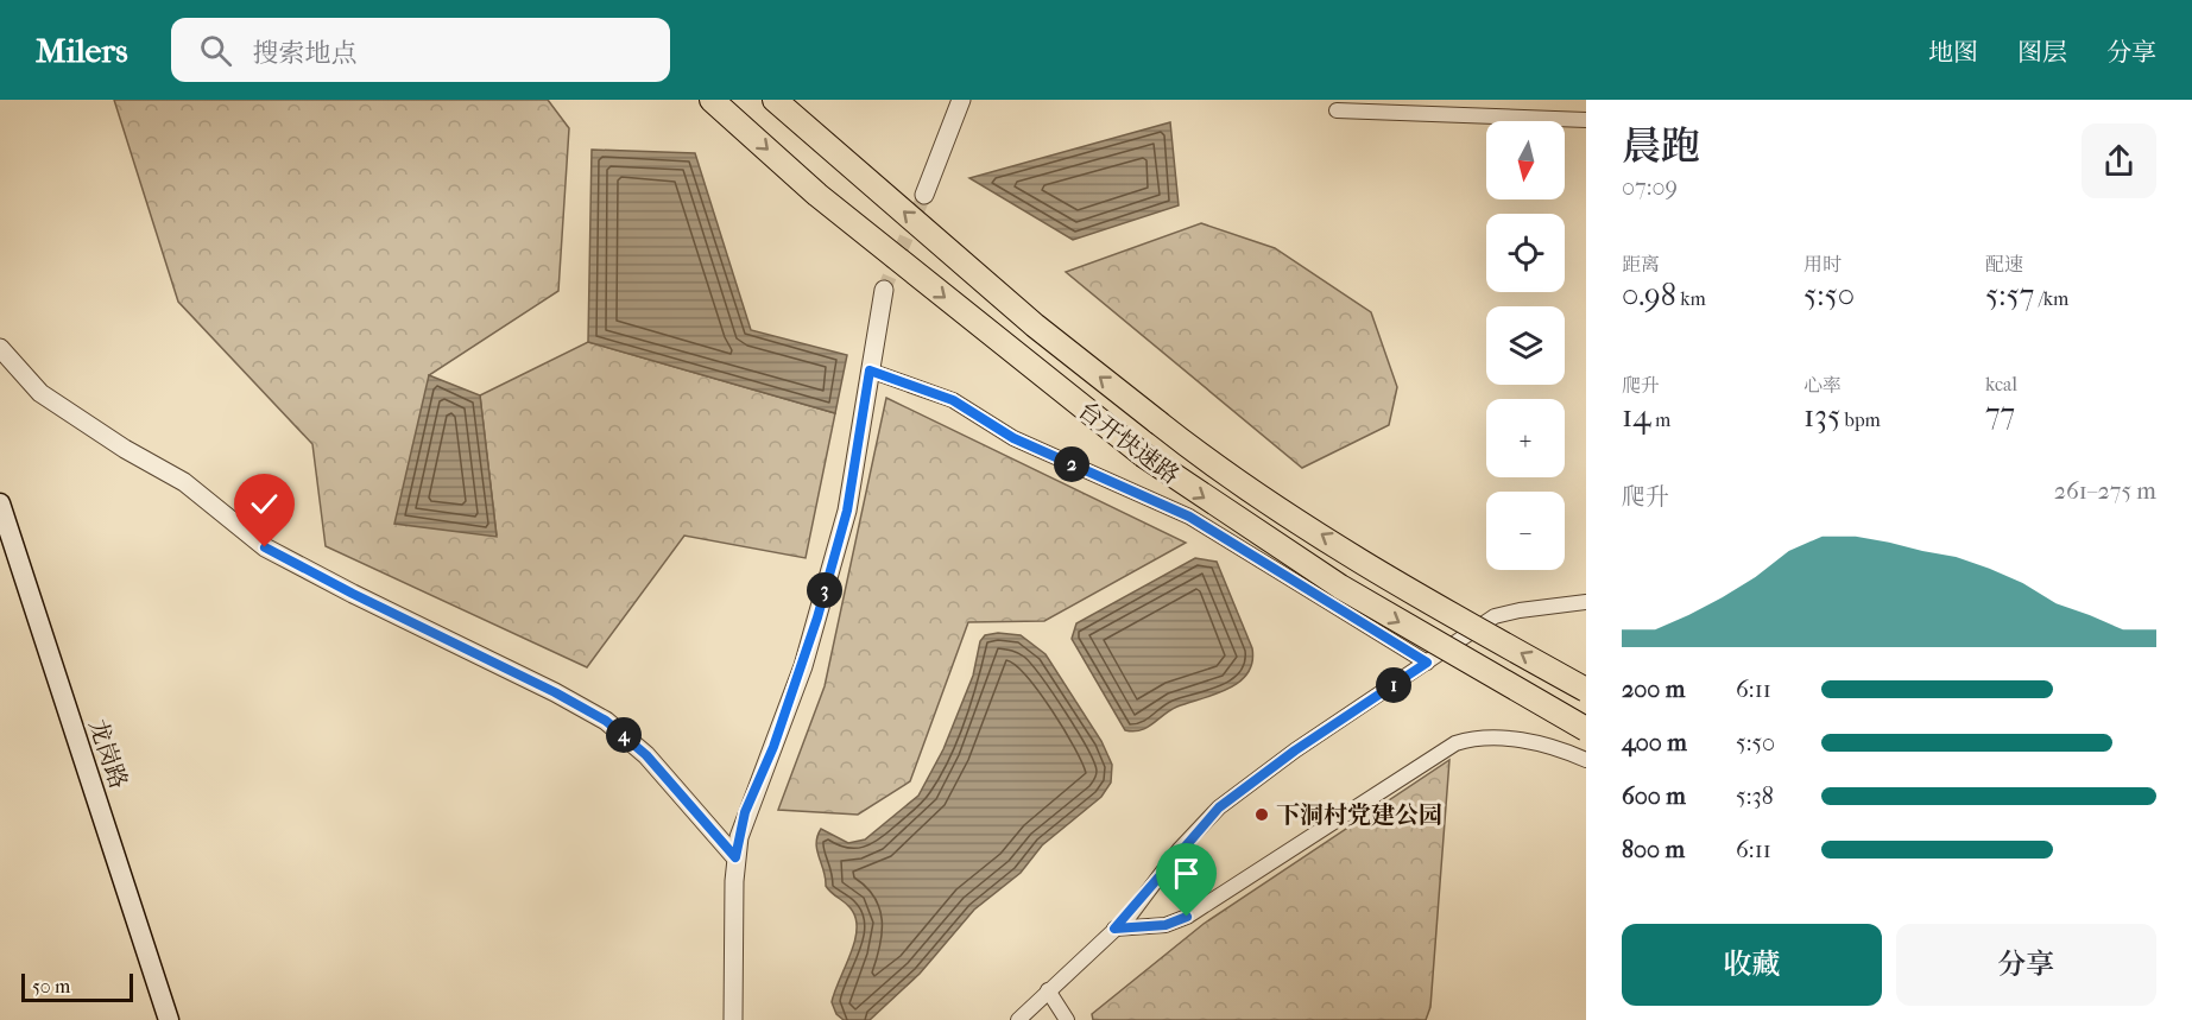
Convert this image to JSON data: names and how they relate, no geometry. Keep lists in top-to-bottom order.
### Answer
{
  "streets": {
    "highway": ["台开快速路"],
    "main road": ["龙岗路"]
  },
  "places": ["下洞村党建公园"],
  "scale_bar": "50 m",
  "north": "bottom",
  "page": {
    "header": "Milers",
    "search": "搜索地点",
    "nav": ["地图", "图层", "分享"],
    "heading": ["晨跑", "07:09"],
    "map_buttons": ["+", "−"],
    "stats": [
      ["距离", "0.98 km"],
      ["用时", "5:50"],
      ["配速", "5:57 /km"],
      ["爬升", "14 m"],
      ["心率", "135 bpm"],
      ["kcal", "77"]
    ],
    "pins": [
      "2",
      "3",
      "1",
      "4"
    ],
    "chart": ["爬升", "261–275 m"],
    "list": [
      {
        "name": "200 m",
        "note": "6:11"
      },
      {
        "name": "400 m",
        "note": "5:50"
      },
      {
        "name": "600 m",
        "note": "5:38"
      },
      {
        "name": "800 m",
        "note": "6:11"
      }
    ],
    "buttons": ["收藏", "分享"],
    "scale": "50 m"
  }
}
